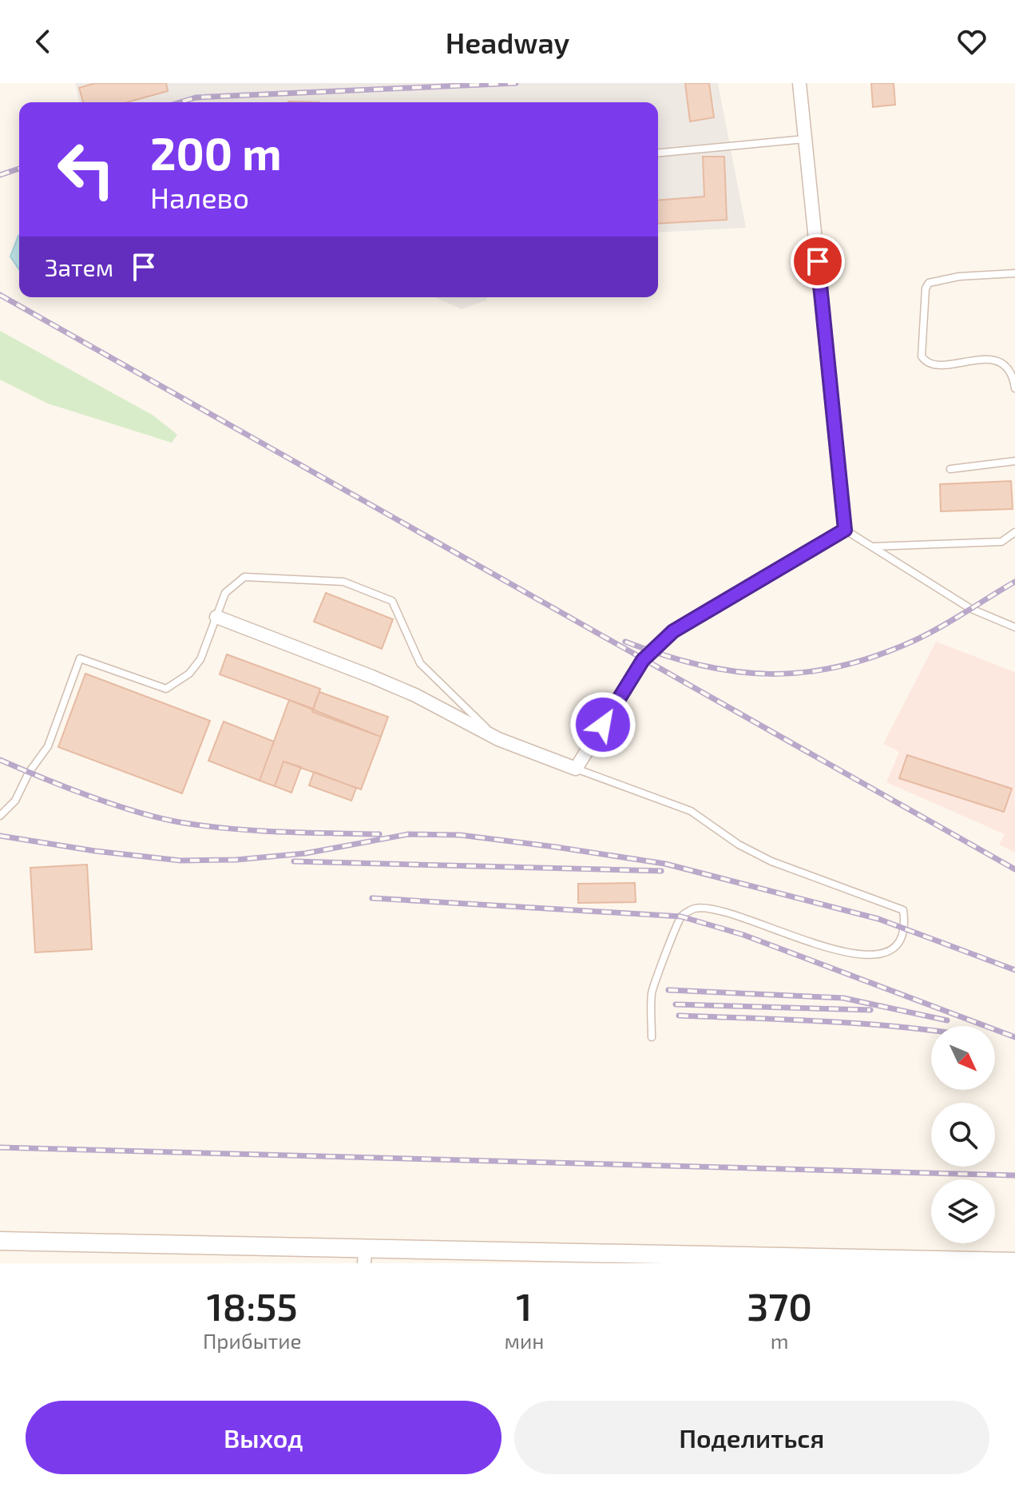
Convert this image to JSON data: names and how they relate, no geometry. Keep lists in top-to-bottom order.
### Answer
{
  "north": "bottom right",
  "page": {
    "header": "Headway",
    "turn": ["200 m", "Налево"],
    "then": "Затем",
    "eta": [
      "18:55",
      "Прибытие",
      "1",
      "мин",
      "370",
      "m"
    ],
    "buttons": ["Выход", "Поделиться"]
  }
}
